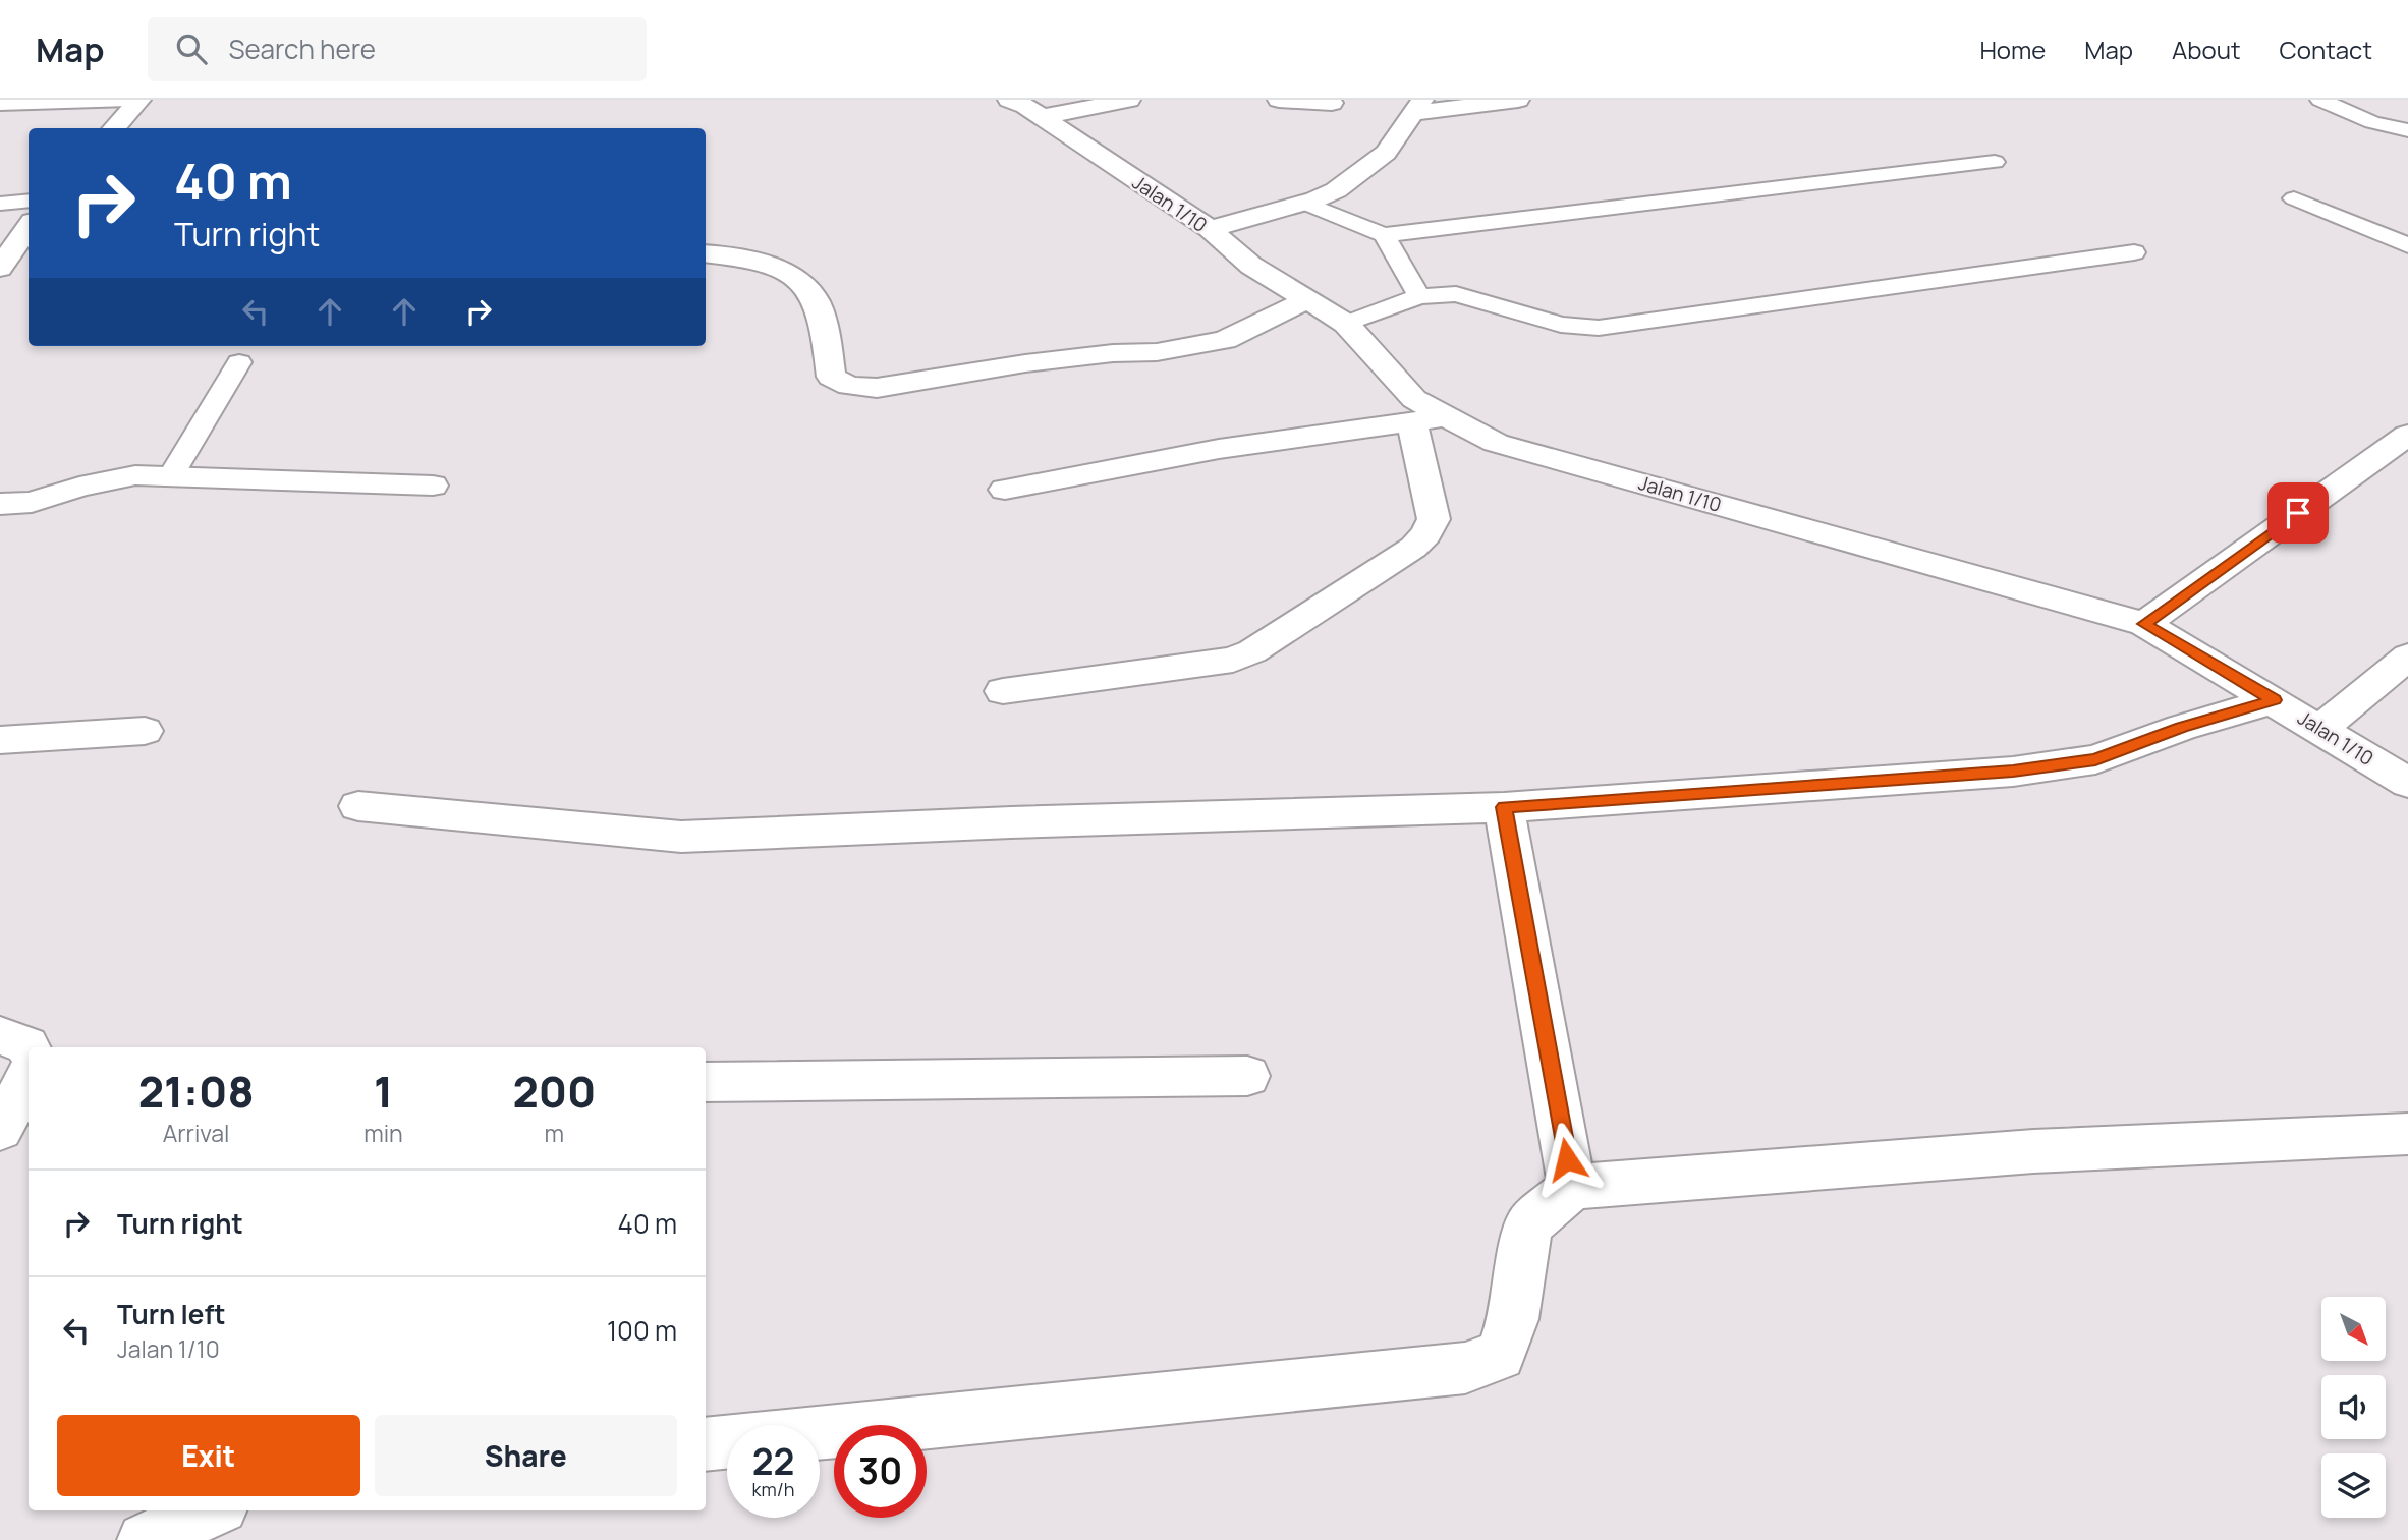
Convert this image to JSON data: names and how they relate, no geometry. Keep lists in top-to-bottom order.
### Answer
{
  "streets": {
    "street": ["Jalan 1/10"]
  },
  "north": "bottom right",
  "page": {
    "header": "Map",
    "search": "Search here",
    "nav": [
      "Home",
      "Map",
      "About",
      "Contact"
    ],
    "turn": ["40 m", "Turn right"],
    "eta": [
      "21:08",
      "Arrival",
      "1",
      "min",
      "200",
      "m"
    ],
    "list": [
      {
        "name": "Turn right",
        "value": "40 m"
      },
      {
        "name": "Turn left",
        "note": "Jalan 1/10",
        "value": "100 m"
      }
    ],
    "buttons": ["Exit", "Share"],
    "speed": "22 km/h",
    "limit": "30"
  }
}
